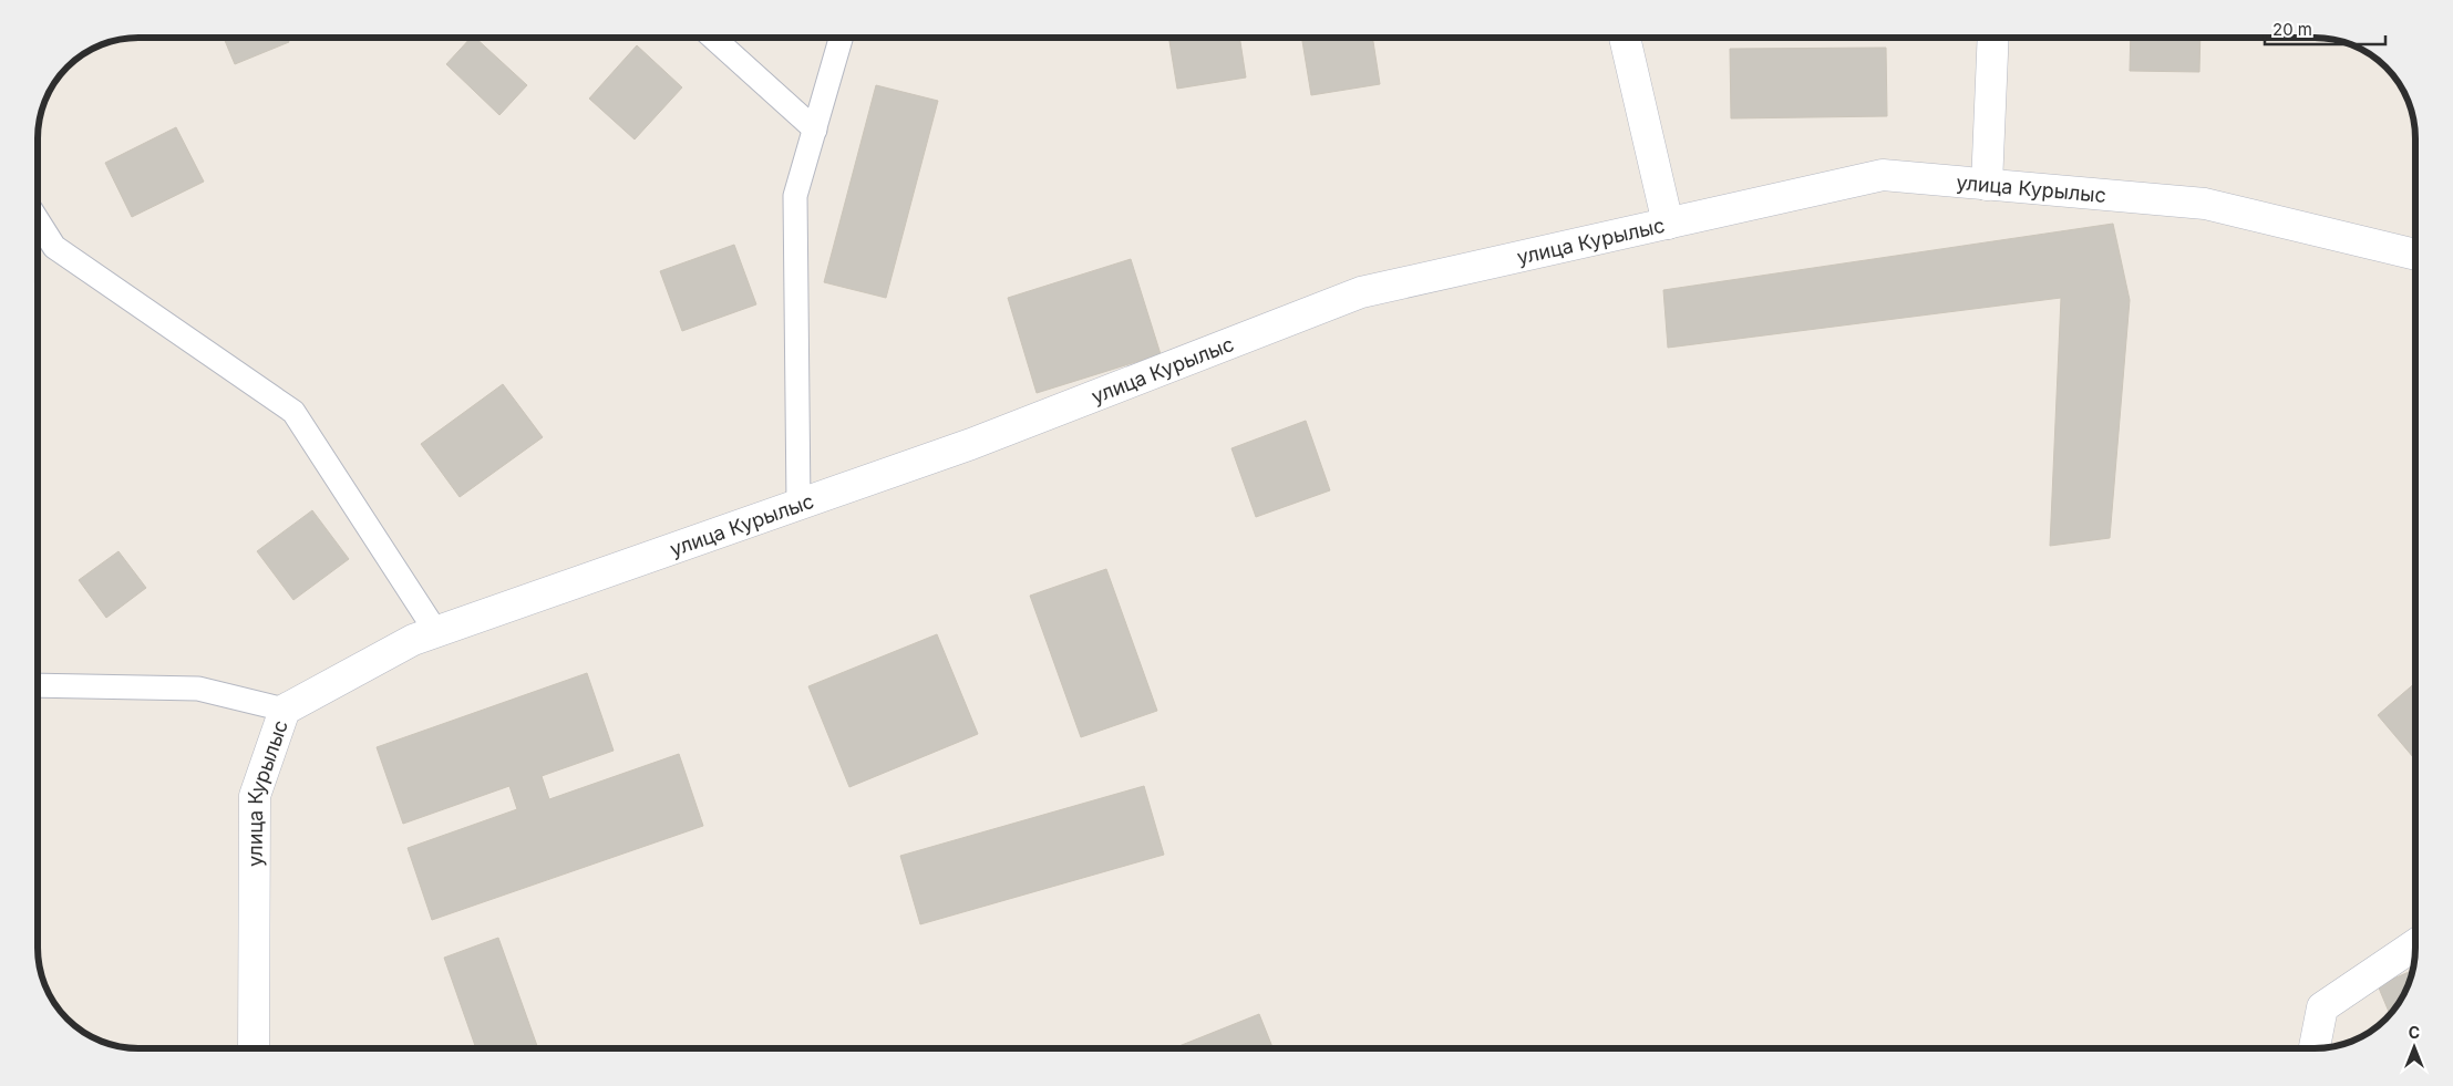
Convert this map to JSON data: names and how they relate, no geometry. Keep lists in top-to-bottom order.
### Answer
{
  "streets": {
    "street": ["улица Курылыс"]
  },
  "scale_bar": "20 m",
  "north": "top"
}
